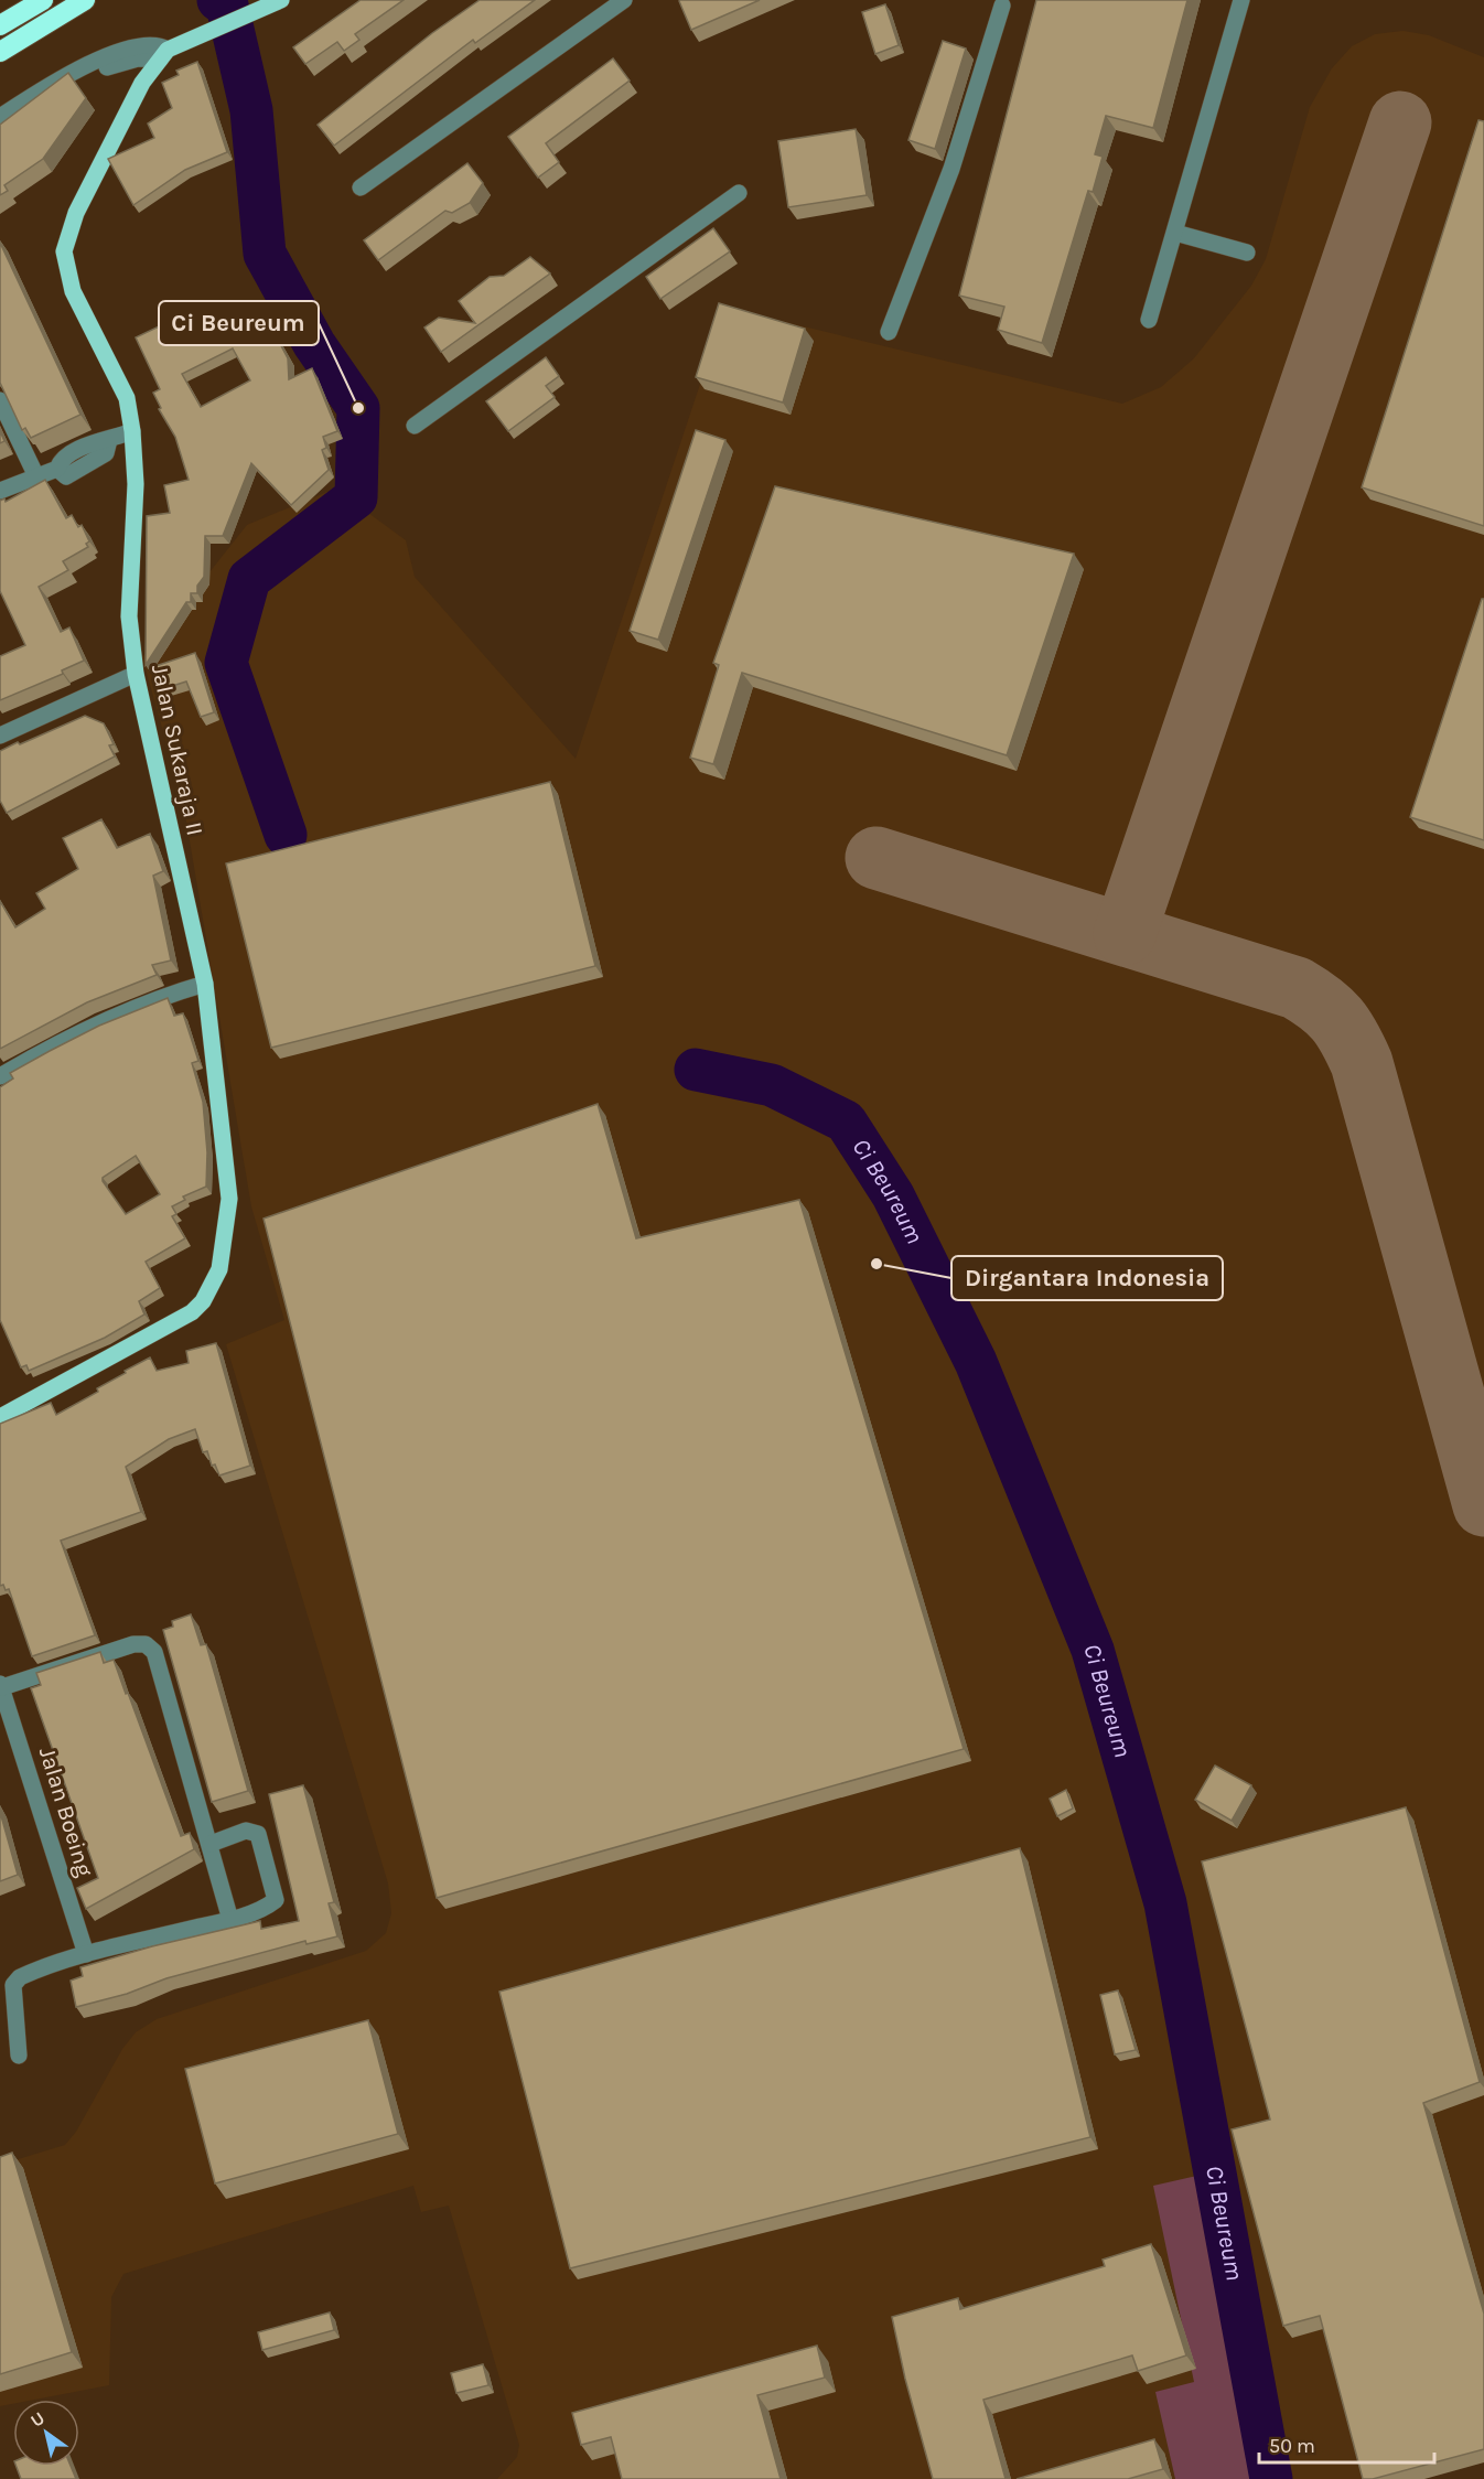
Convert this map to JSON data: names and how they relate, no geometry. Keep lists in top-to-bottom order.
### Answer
{
  "streets": {
    "main road": ["Jalan Sukaraja II"],
    "street": ["Jalan Boeing"]
  },
  "water": ["Ci Beureum"],
  "places": ["Ci Beureum", "Dirgantara Indonesia"],
  "scale_bar": "50 m",
  "north": "top left"
}
